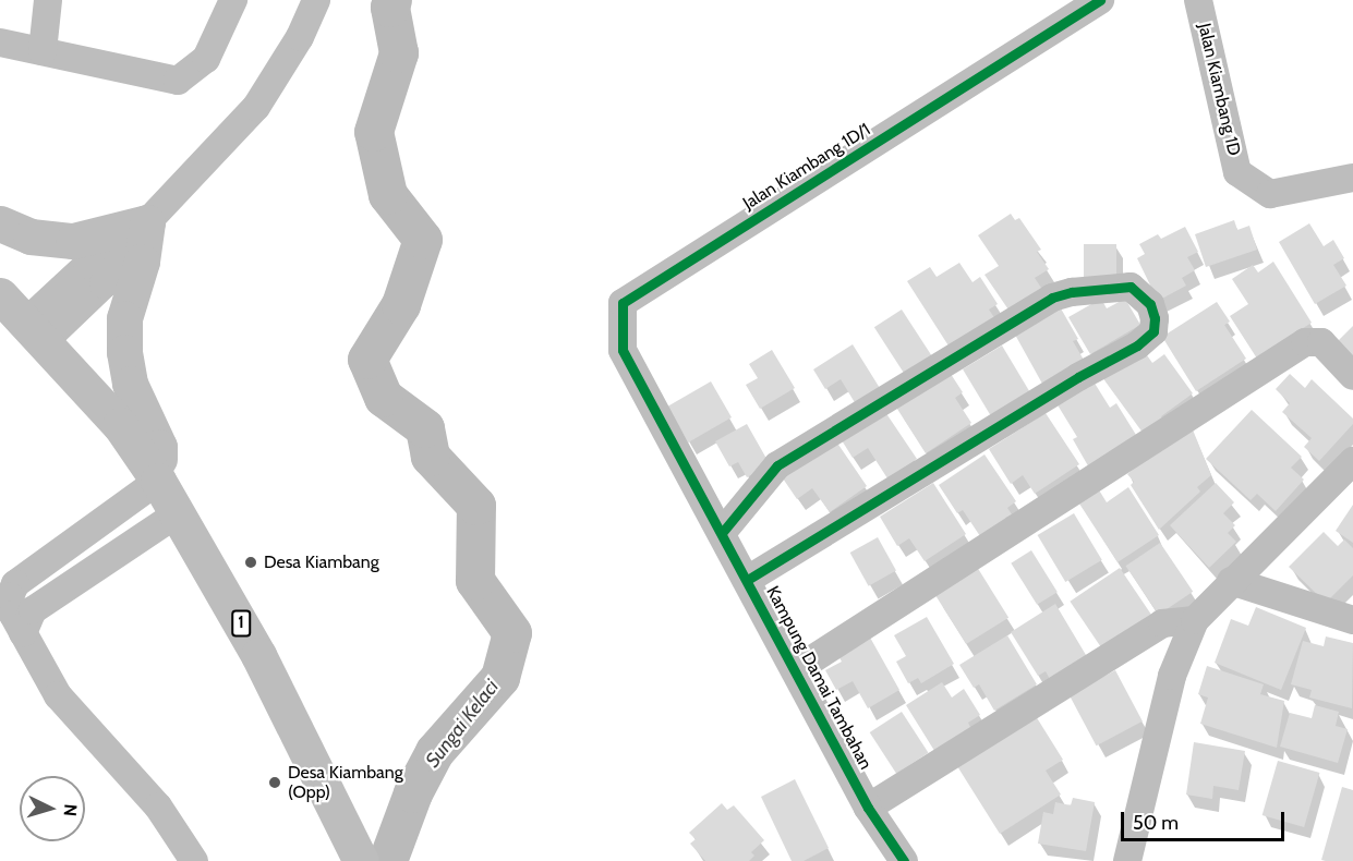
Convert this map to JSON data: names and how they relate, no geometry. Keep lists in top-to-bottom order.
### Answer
{
  "streets": {
    "main road": ["1"],
    "street": ["Jalan Kiambang 1D", "Jalan Kiambang 1D/1", "Kampung Damai Tambahan"]
  },
  "crossings": [
    ["Jalan Kiambang 1D/1", "Kampung Damai Tambahan"]
  ],
  "water": ["Sungai Kelaci"],
  "places": ["Desa Kiambang", "Desa Kiambang (Opp)"],
  "scale_bar": "50 m",
  "north": "right"
}
